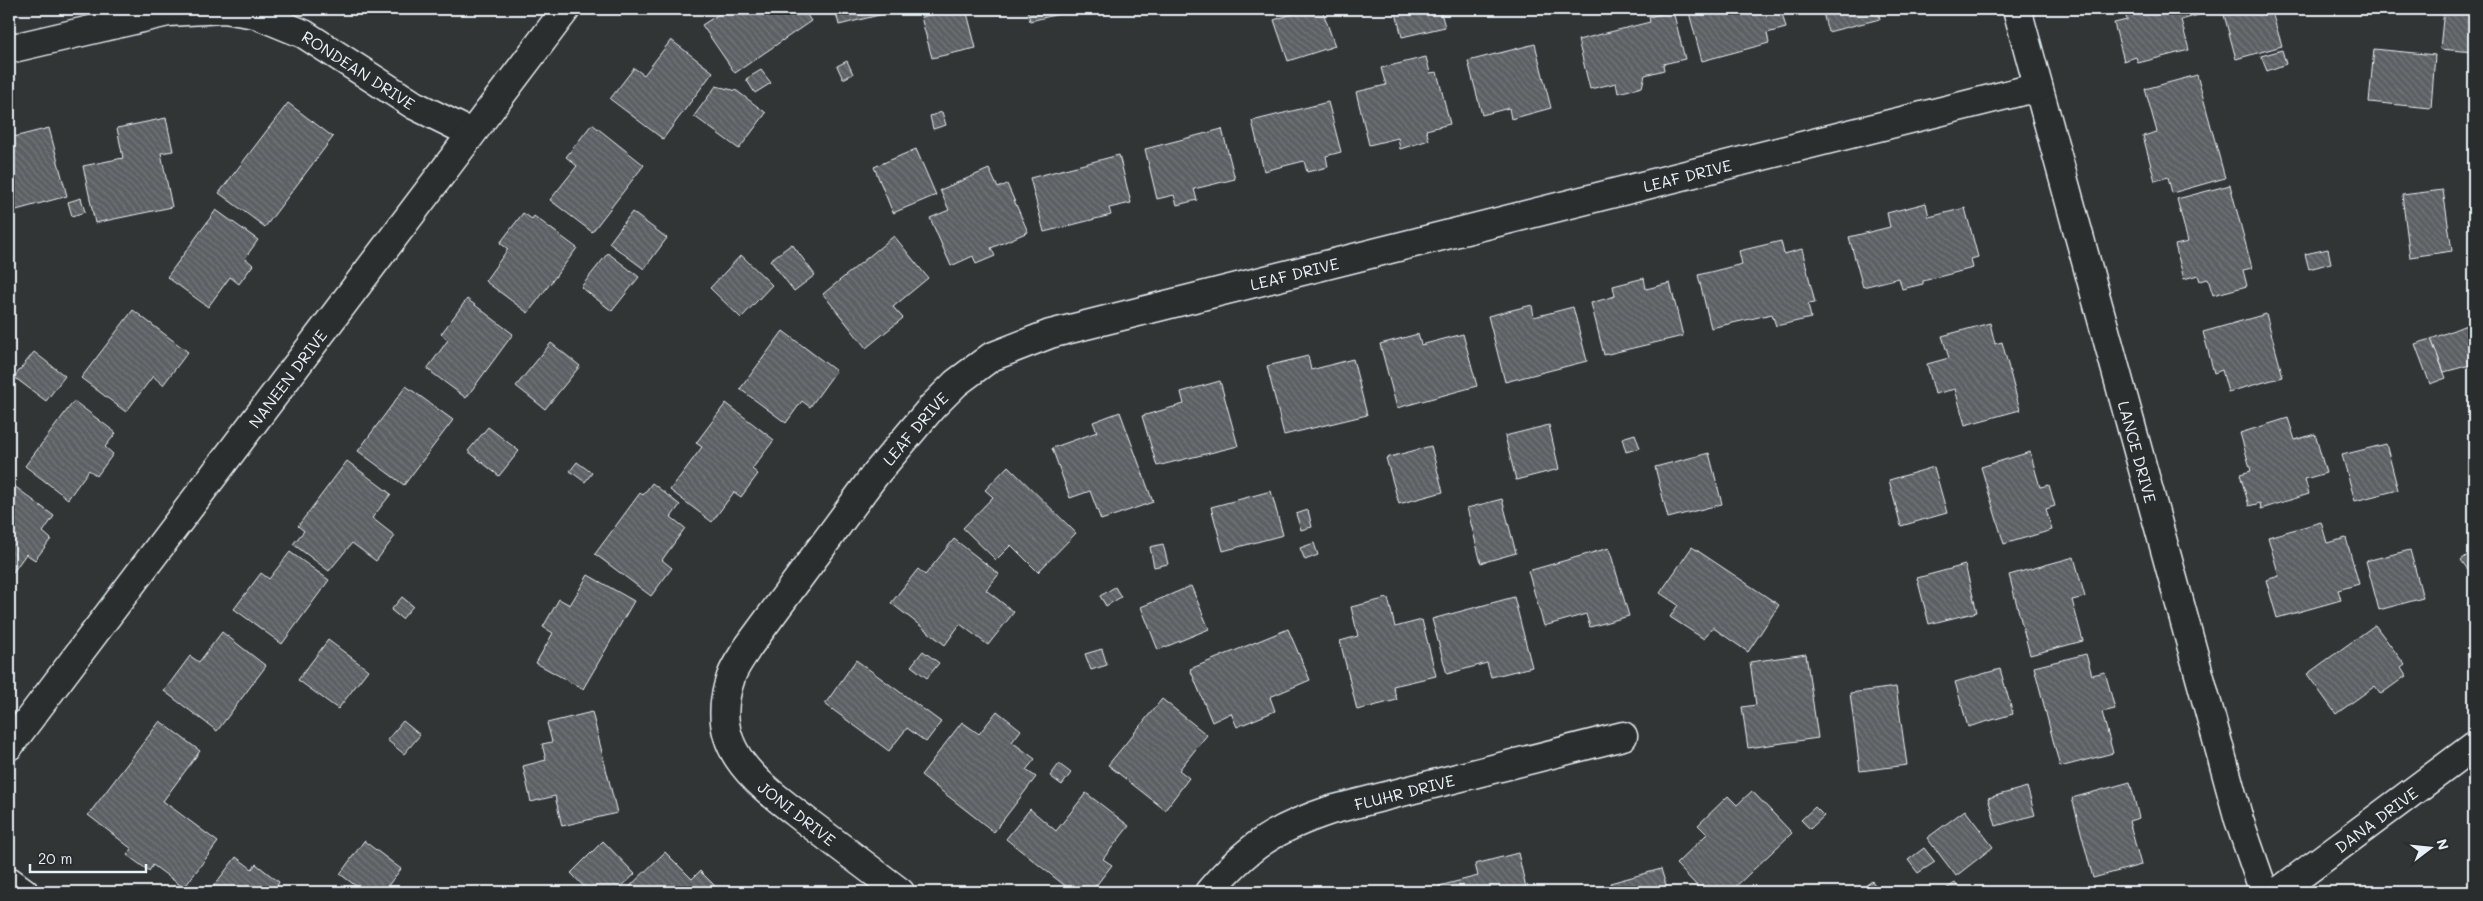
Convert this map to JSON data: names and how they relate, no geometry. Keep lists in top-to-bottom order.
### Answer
{
  "streets": {
    "street": [
      "RONDEAN DRIVE",
      "LEAF DRIVE",
      "NANEEN DRIVE",
      "LANCE DRIVE",
      "FLUHR DRIVE",
      "JONI DRIVE",
      "DANA DRIVE"
    ]
  },
  "crossings": [
    ["RONDEAN DRIVE", "NANEEN DRIVE"],
    ["LEAF DRIVE", "LANCE DRIVE"],
    ["LEAF DRIVE", "JONI DRIVE"]
  ],
  "scale_bar": "20 m",
  "north": "right"
}
